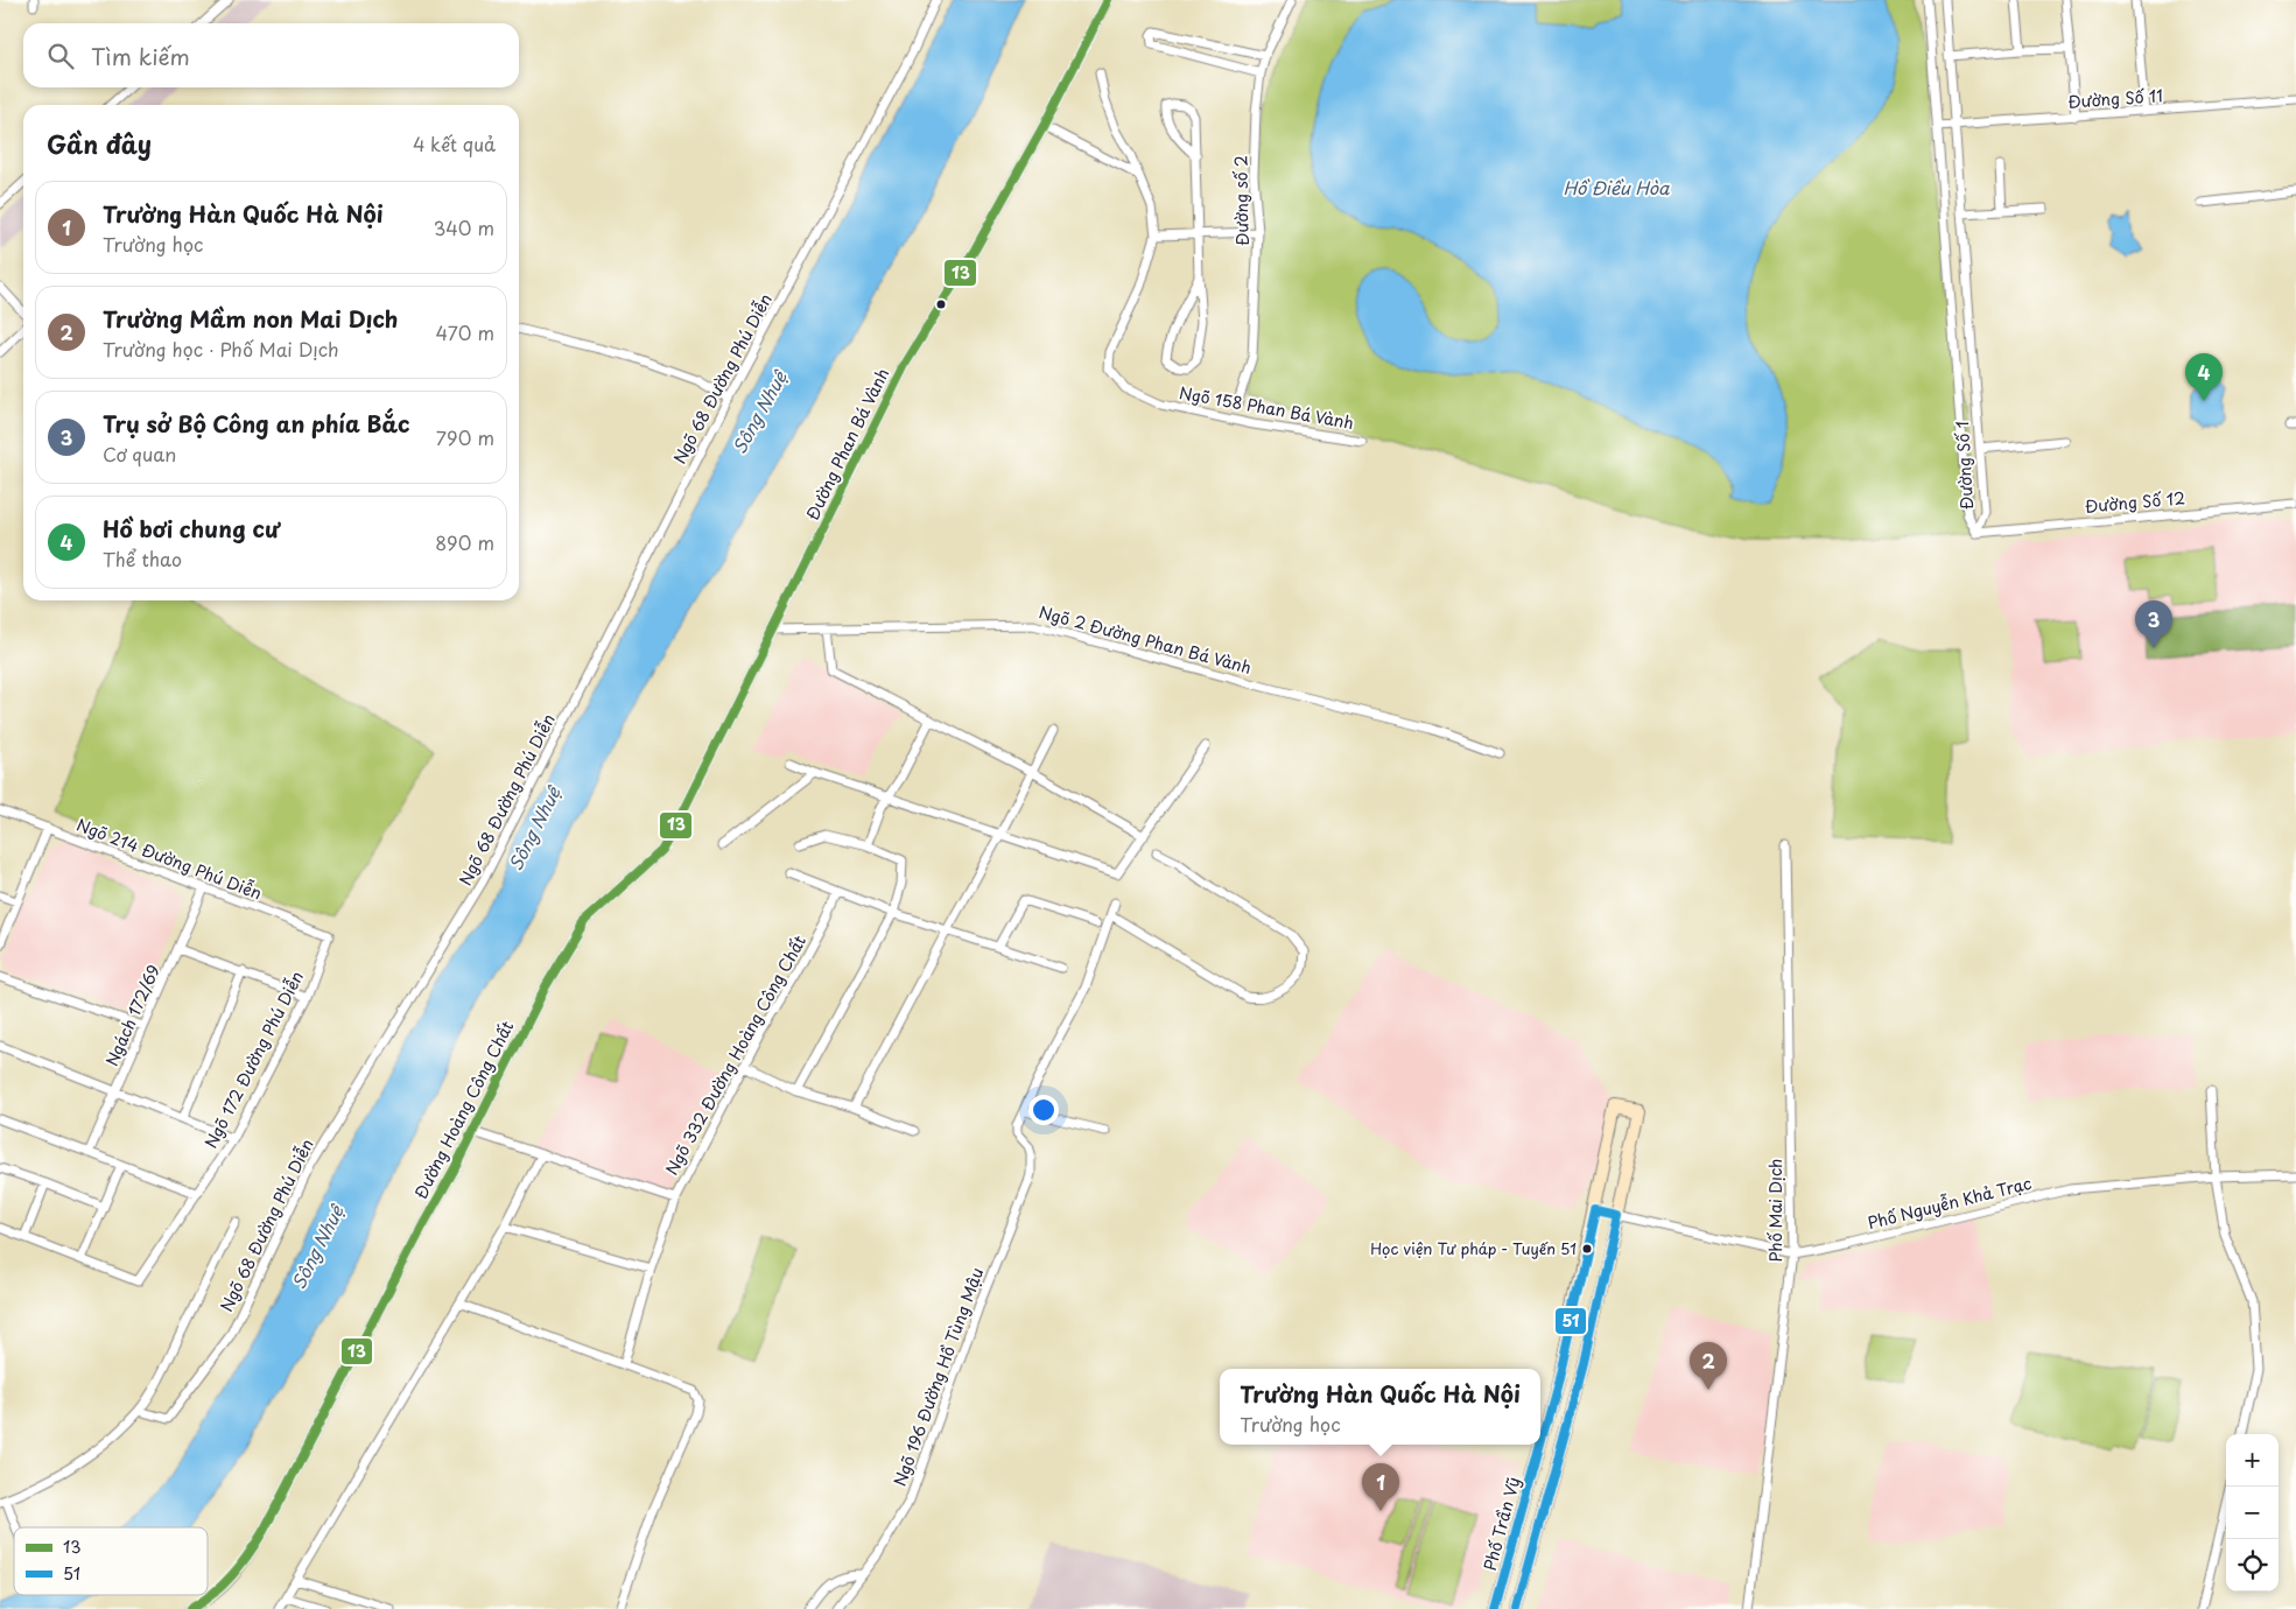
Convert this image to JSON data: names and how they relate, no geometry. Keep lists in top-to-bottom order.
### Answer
{
  "streets": {
    "main road": ["Phố Trần Vỹ"],
    "street": [
      "Đường Số 11",
      "Đường số 2",
      "Ngõ 68 Đường Phú Diễn",
      "Ngõ 158 Phan Bá Vành",
      "Đường Phan Bá Vành",
      "Đường Số 1",
      "Đường Số 12",
      "Ngõ 2 Đường Phan Bá Vành",
      "Ngõ 214 Đường Phú Diễn",
      "Ngách 172/69",
      "Ngõ 332 Đường Hoàng Công Chất",
      "Ngõ 172 Đường Phú Diễn",
      "Đường Hoàng Công Chất",
      "Phố Nguyễn Khả Trạc",
      "Phố Mai Dịch",
      "Ngõ 196 Đường Hồ Tùng Mậu"
    ]
  },
  "crossings": [
    ["Đường Số 11", "Đường Số 1"],
    ["Đường Phan Bá Vành", "Ngõ 2 Đường Phan Bá Vành"],
    ["Đường Phan Bá Vành", "Đường Hoàng Công Chất"],
    ["Đường Số 1", "Đường Số 12"],
    ["Ngõ 2 Đường Phan Bá Vành", "Đường Hoàng Công Chất"],
    ["Ngõ 214 Đường Phú Diễn", "Ngách 172/69"],
    ["Ngõ 214 Đường Phú Diễn", "Ngõ 172 Đường Phú Diễn"],
    ["Ngõ 332 Đường Hoàng Công Chất", "Đường Hoàng Công Chất"],
    ["Phố Nguyễn Khả Trạc", "Phố Mai Dịch"],
    ["Phố Nguyễn Khả Trạc", "Phố Trần Vỹ"]
  ],
  "water": ["Hồ Điều Hòa", "Sông Nhuệ"],
  "places": ["Học viện Tư pháp - Tuyến 51"],
  "lines": ["transit line 13", "transit line 51"],
  "legend": ["13", "51"],
  "page": {
    "search": "Tìm kiếm",
    "heading": ["Gần đây", "4 kết quả"],
    "list": [
      {
        "mark": "1",
        "name": "Trường Hàn Quốc Hà Nội",
        "note": "Trường học",
        "value": "340 m"
      },
      {
        "mark": "2",
        "name": "Trường Mầm non Mai Dịch",
        "note": "Trường học · Phố Mai Dịch",
        "value": "470 m"
      },
      {
        "mark": "3",
        "name": "Trụ sở Bộ Công an phía Bắc",
        "note": "Cơ quan",
        "value": "790 m"
      },
      {
        "mark": "4",
        "name": "Hồ bơi chung cư",
        "note": "Thể thao",
        "value": "890 m"
      }
    ],
    "pins": [
      "4",
      "3",
      "2",
      "1"
    ],
    "popup": ["Trường Hàn Quốc Hà Nội", "Trường học"],
    "map_buttons": ["+", "−"]
  }
}
